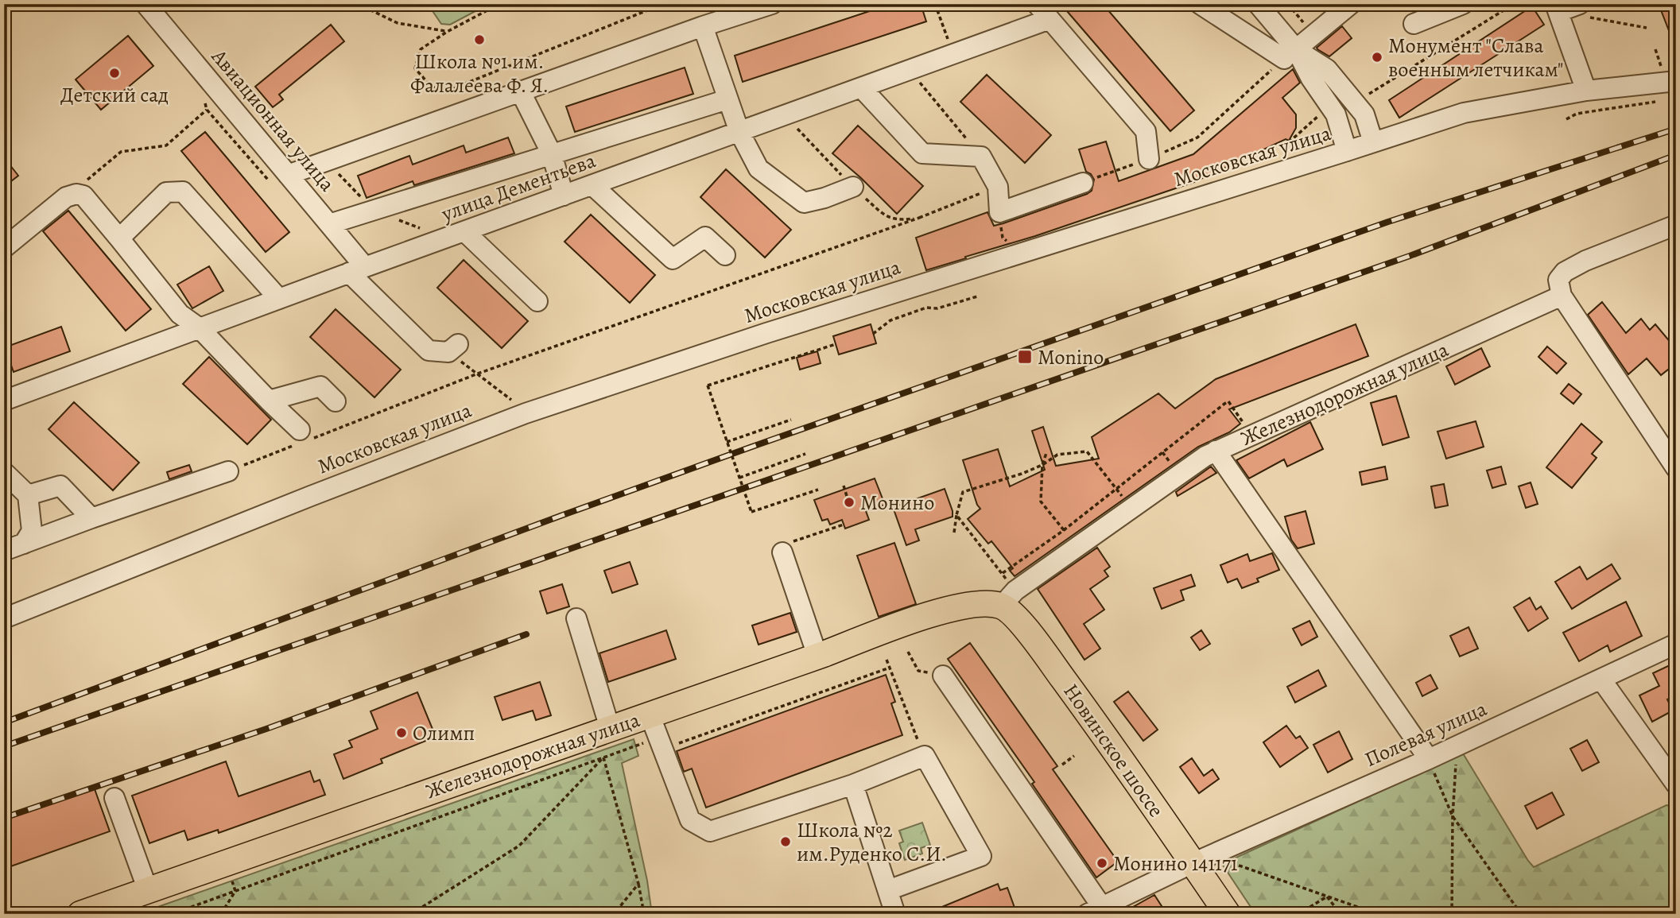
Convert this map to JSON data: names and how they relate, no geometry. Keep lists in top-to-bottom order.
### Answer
{
  "streets": {
    "main road": ["Железнодорожная улица", "Новинское шоссе"],
    "street": [
      "Авиационная улица",
      "Московская улица",
      "улица Дементьева",
      "Полевая улица"
    ]
  },
  "crossings": [
    ["Авиационная улица", "улица Дементьева"],
    ["Железнодорожная улица", "Новинское шоссе"],
    ["Полевая улица", "Новинское шоссе"]
  ],
  "places": {
    "other": [
      "Школа №1 им. Фалалеева Ф. Я.",
      "Монумент \"Слава военным летчикам\"",
      "Детский сад",
      "Монино",
      "Олимп",
      "Школа №2 им.Руденко С.И.",
      "Монино 141171"
    ],
    "transit": ["Monino"]
  }
}
